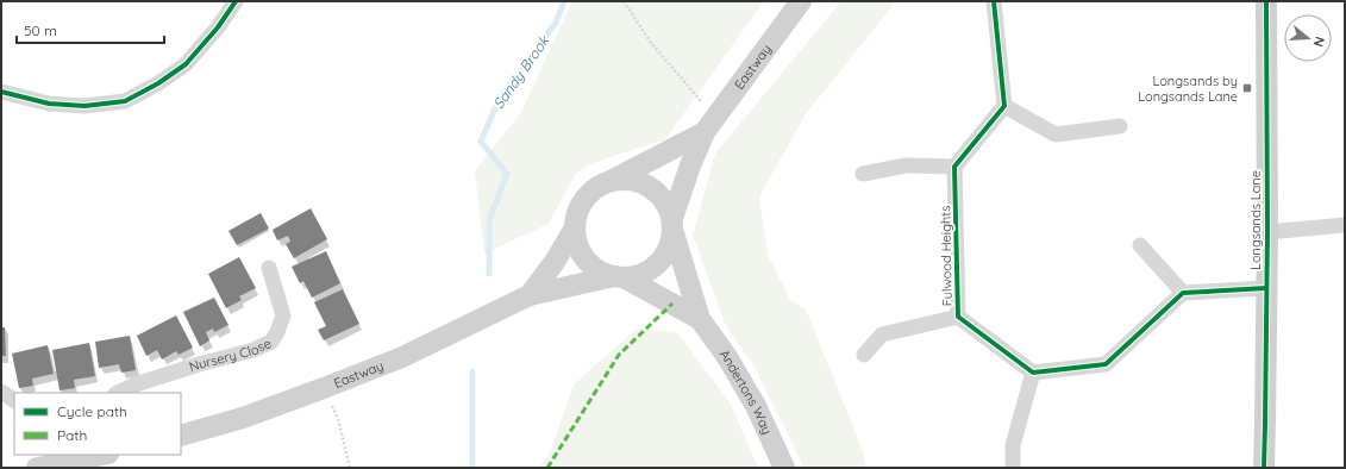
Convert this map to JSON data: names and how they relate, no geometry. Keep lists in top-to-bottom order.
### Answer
{
  "streets": {
    "main road": ["Eastway", "Longsands Lane", "Andertons Way"],
    "street": ["Fulwood Heights", "Nursery Close"]
  },
  "crossings": [
    ["Eastway", "Andertons Way"]
  ],
  "water": ["Sandy Brook"],
  "places": {
    "transit": ["Longsands by Longsands Lane"]
  },
  "legend": ["Cycle path", "Path"],
  "scale_bar": "50 m",
  "north": "right"
}
